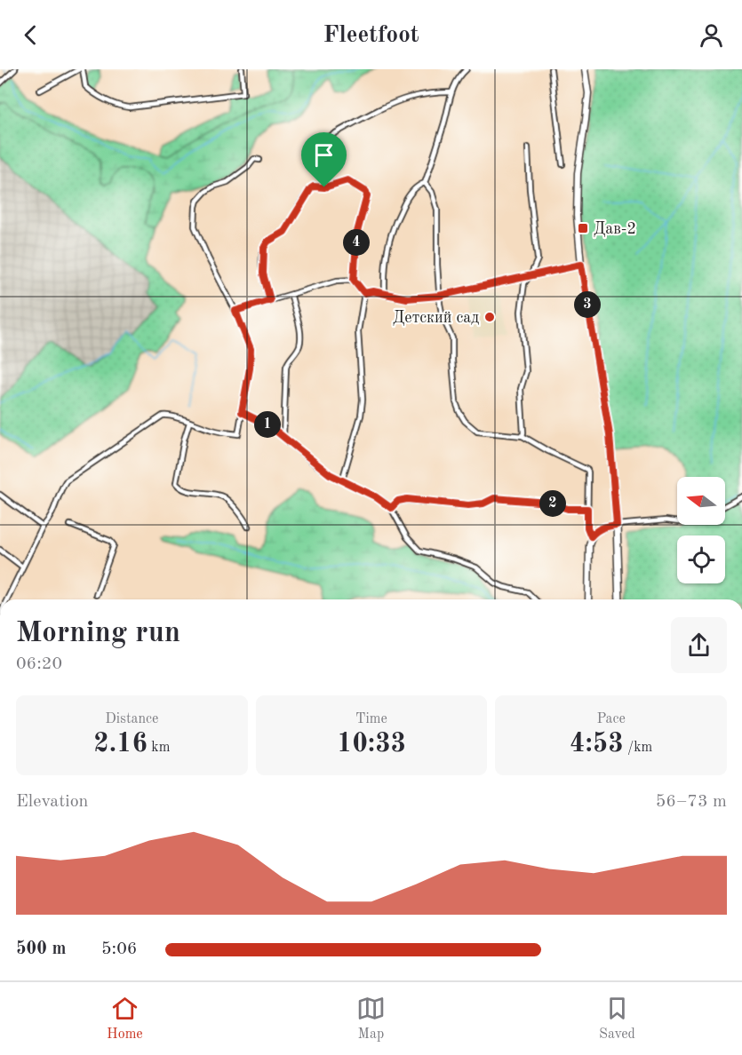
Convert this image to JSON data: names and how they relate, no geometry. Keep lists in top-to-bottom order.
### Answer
{
  "places": {
    "transit": ["Дав-2"],
    "other": ["Детский сад"]
  },
  "north": "left",
  "page": {
    "header": "Fleetfoot",
    "pins": [
      "4",
      "3",
      "1",
      "2"
    ],
    "heading": ["Morning run", "06:20"],
    "stats": [
      ["Distance", "2.16 km"],
      ["Time", "10:33"],
      ["Pace", "4:53 /km"]
    ],
    "chart": ["Elevation", "56–73 m"],
    "list": [
      {
        "name": "500 m",
        "note": "5:06"
      }
    ],
    "tabs": ["Home", "Map", "Saved"]
  }
}
